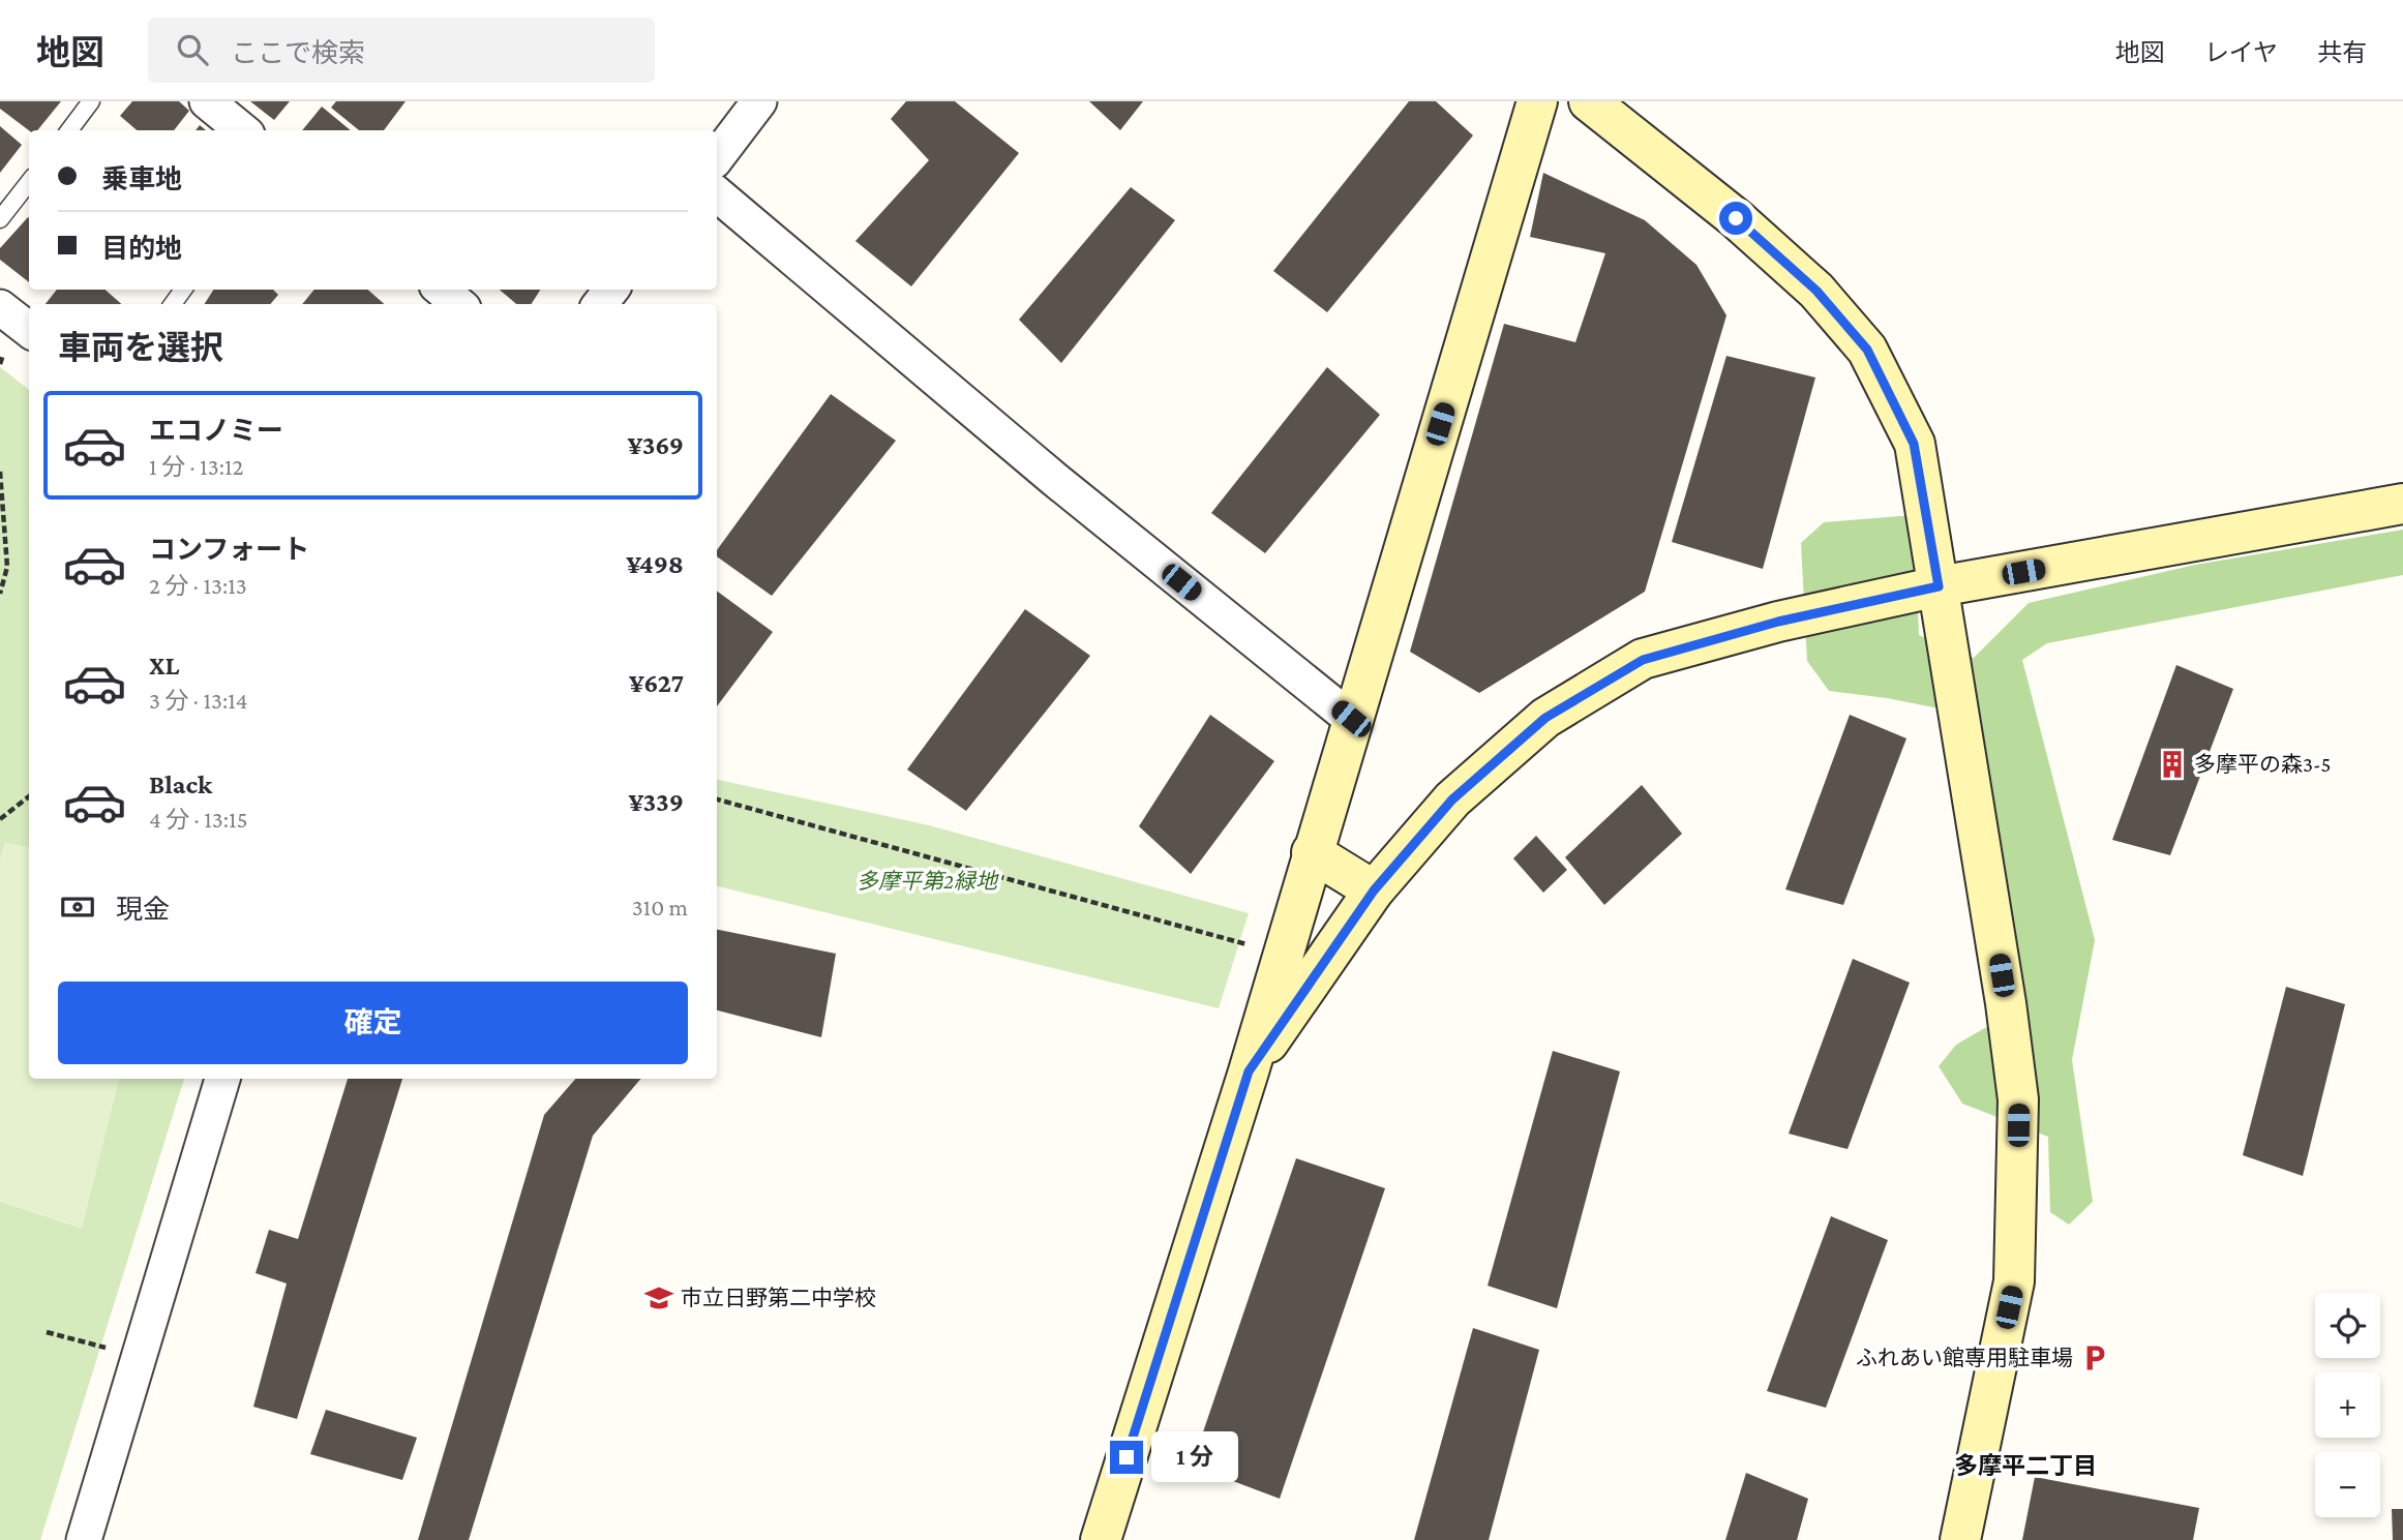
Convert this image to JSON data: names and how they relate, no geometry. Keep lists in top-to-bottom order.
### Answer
{
  "districts": ["多摩平二丁目"],
  "parks": ["多摩平第2緑地"],
  "places": {
    "building": ["多摩平の森3-5"],
    "school or university": ["市立日野第二中学校"],
    "parking": ["ふれあい館専用駐車場"]
  },
  "page": {
    "header": "地図",
    "search": "ここで検索",
    "nav": ["地図", "レイヤ", "共有"],
    "banner": ["乗車地", "目的地"],
    "heading": "車両を選択",
    "list": [
      {
        "name": "エコノミー",
        "note": "1 分 · 13:12",
        "value": "¥369"
      },
      {
        "name": "コンフォート",
        "note": "2 分 · 13:13",
        "value": "¥498"
      },
      {
        "name": "XL",
        "note": "3 分 · 13:14",
        "value": "¥627"
      },
      {
        "name": "Black",
        "note": "4 分 · 13:15",
        "value": "¥339"
      }
    ],
    "pay": ["現金", "310 m"],
    "buttons": "確定",
    "map_buttons": ["+", "−"],
    "bubble": "1 分"
  }
}
